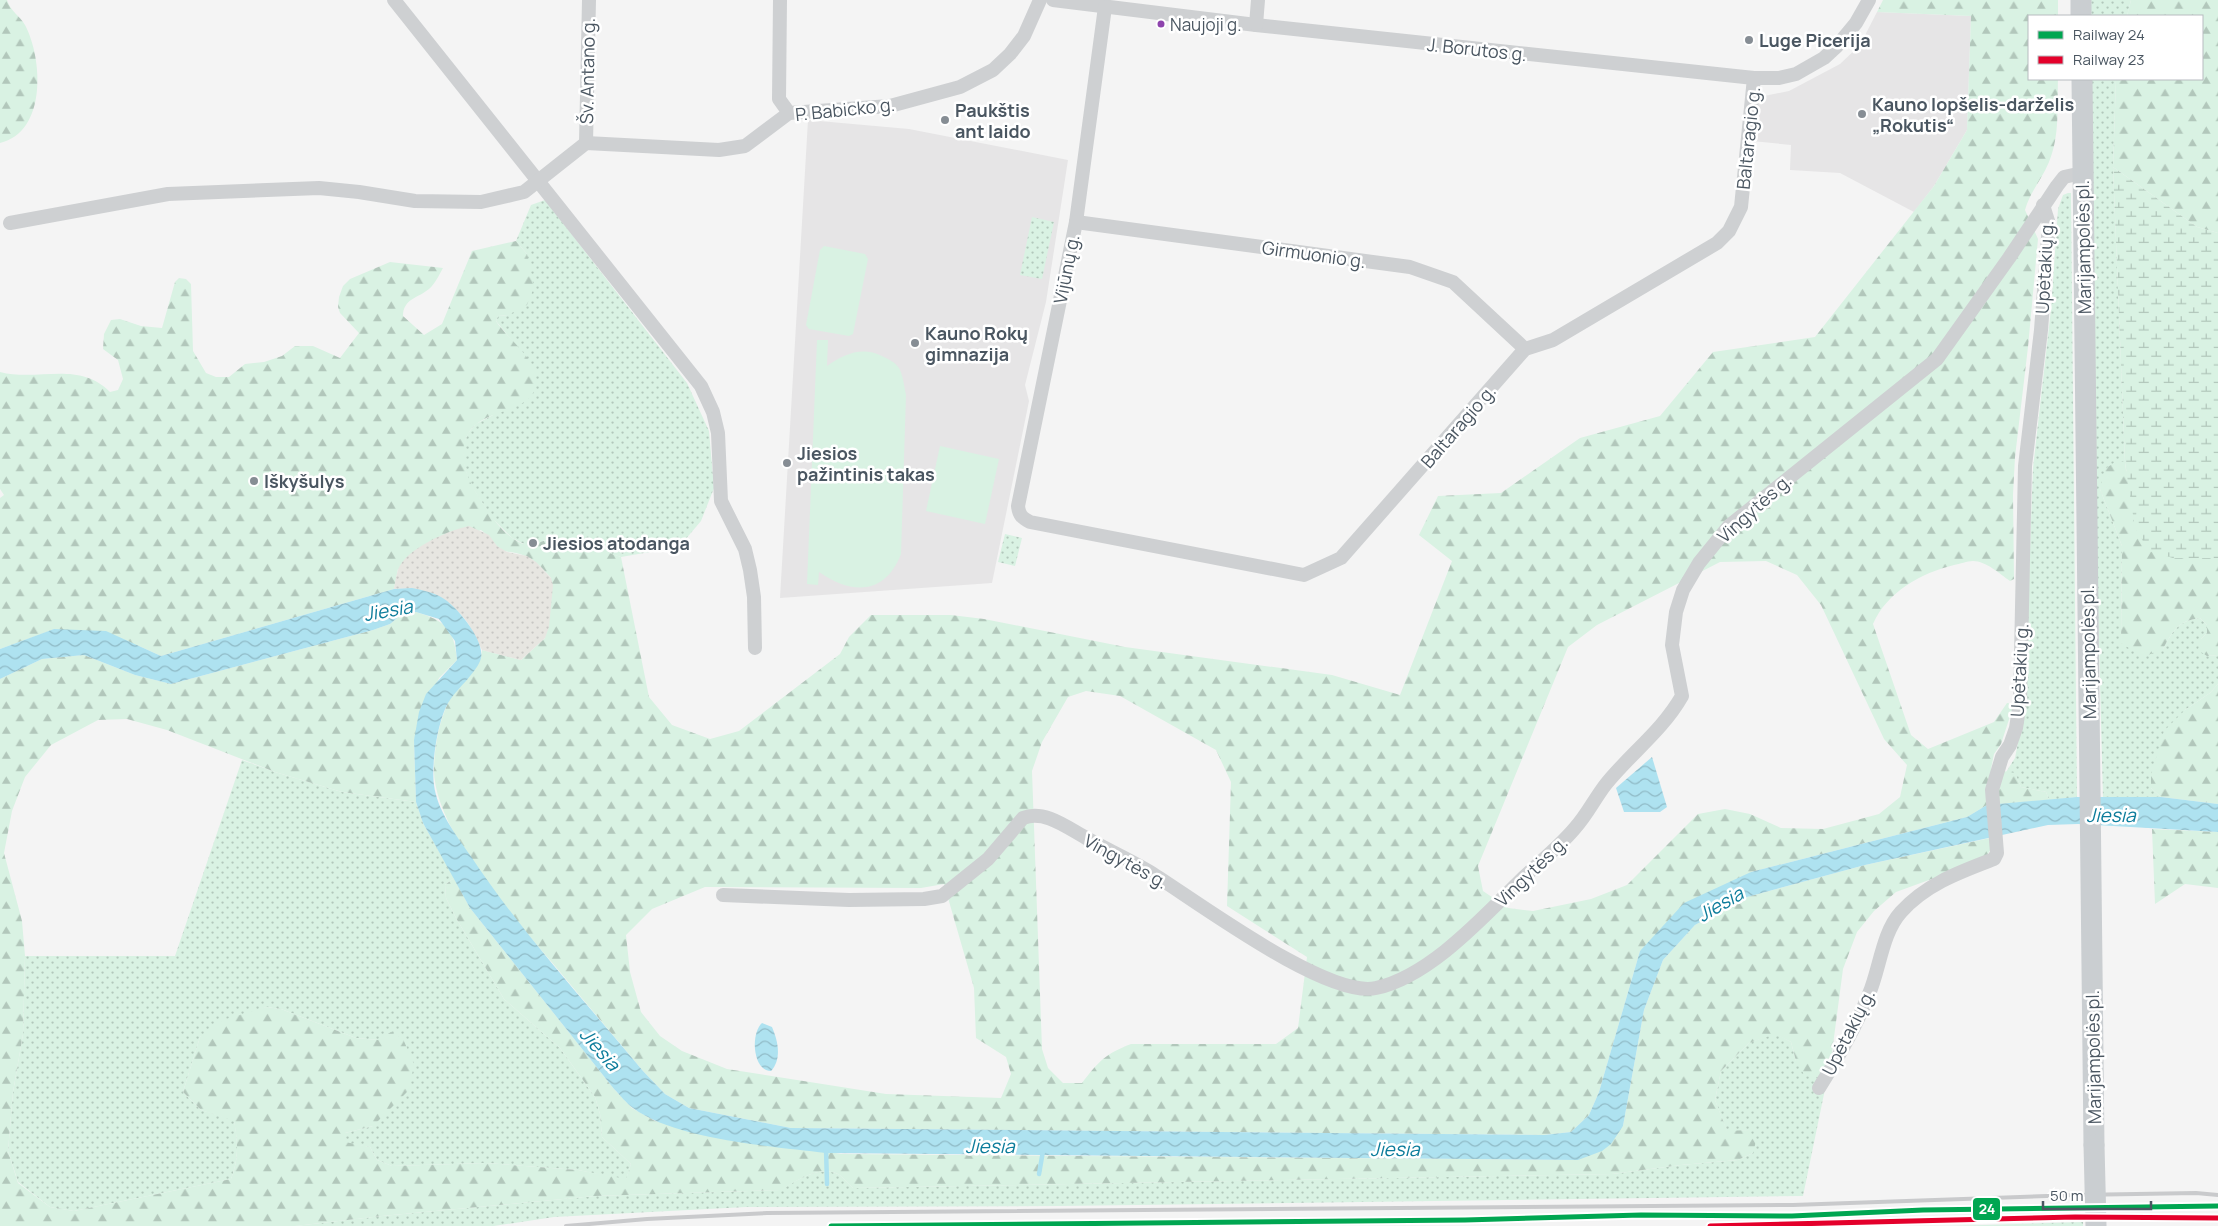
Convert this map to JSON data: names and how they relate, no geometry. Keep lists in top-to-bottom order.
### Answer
{
  "streets": {
    "main road": ["Marijampolės pl."],
    "street": [
      "J. Borutos g.",
      "Šv. Antano g.",
      "P. Babicko g.",
      "Baltaragio g.",
      "Girmuonio g.",
      "Upėtakių g.",
      "Vijūnų g.",
      "Vingytės g."
    ]
  },
  "crossings": [
    ["J. Borutos g.", "Baltaragio g."],
    ["J. Borutos g.", "Vijūnų g."],
    ["Šv. Antano g.", "P. Babicko g."],
    ["Baltaragio g.", "Girmuonio g."],
    ["Baltaragio g.", "Vijūnų g."],
    ["Marijampolės pl.", "Vingytės g."],
    ["Girmuonio g.", "Vijūnų g."],
    ["Upėtakių g.", "Vingytės g."]
  ],
  "water": ["Jiesia"],
  "places": [
    "Naujoji g.",
    "Luge Picerija",
    "Kauno lopšelis-darželis „Rokutis“",
    "Paukštis ant laido",
    "Kauno Rokų gimnazija",
    "Jiesios pažintinis takas",
    "Iškyšulys",
    "Jiesios atodanga"
  ],
  "lines": ["rail line 24", "rail line 23"],
  "legend": ["Railway 24", "Railway 23"],
  "scale_bar": "50 m"
}
